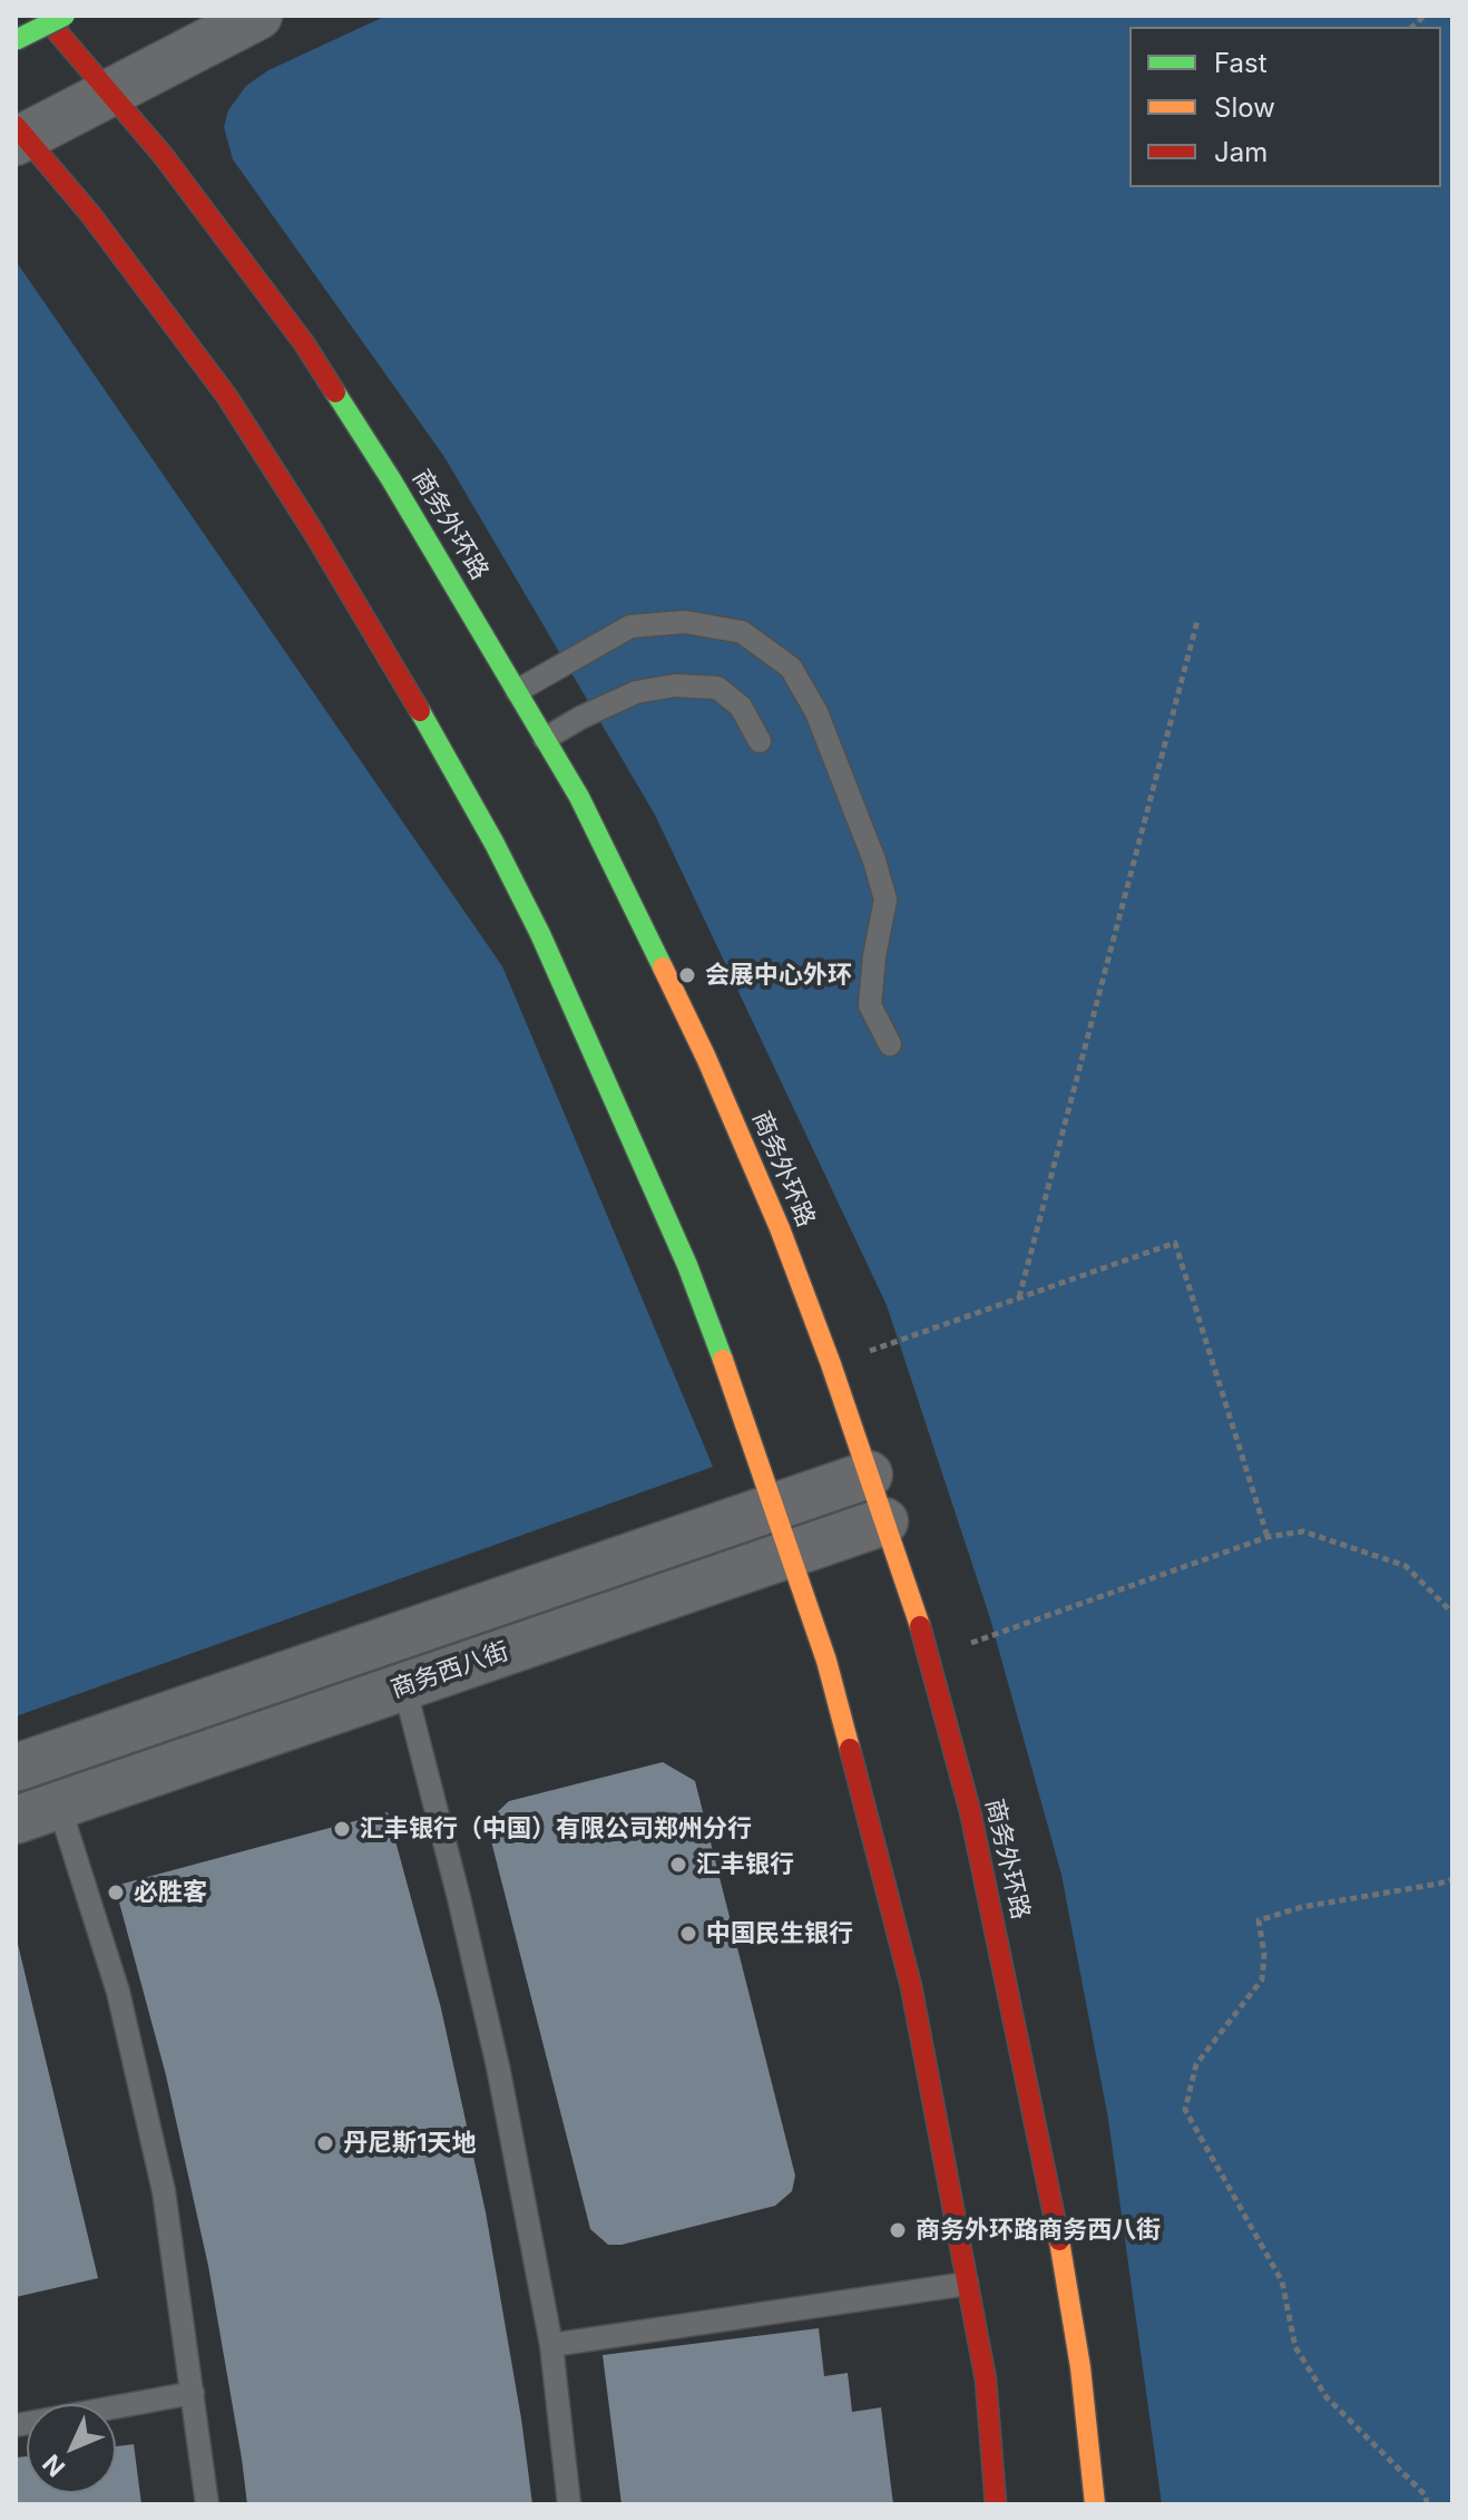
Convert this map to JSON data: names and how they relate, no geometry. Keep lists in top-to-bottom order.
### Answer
{
  "streets": {
    "street": ["商务外环路", "商务西八街"]
  },
  "crossings": [
    ["商务外环路", "商务西八街"]
  ],
  "places": [
    "会展中心外环",
    "汇丰银行（中国）有限公司郑州分行",
    "汇丰银行",
    "必胜客",
    "中国民生银行",
    "丹尼斯1天地",
    "商务外环路商务西八街"
  ],
  "legend": ["Fast", "Slow", "Jam"],
  "north": "bottom left"
}
